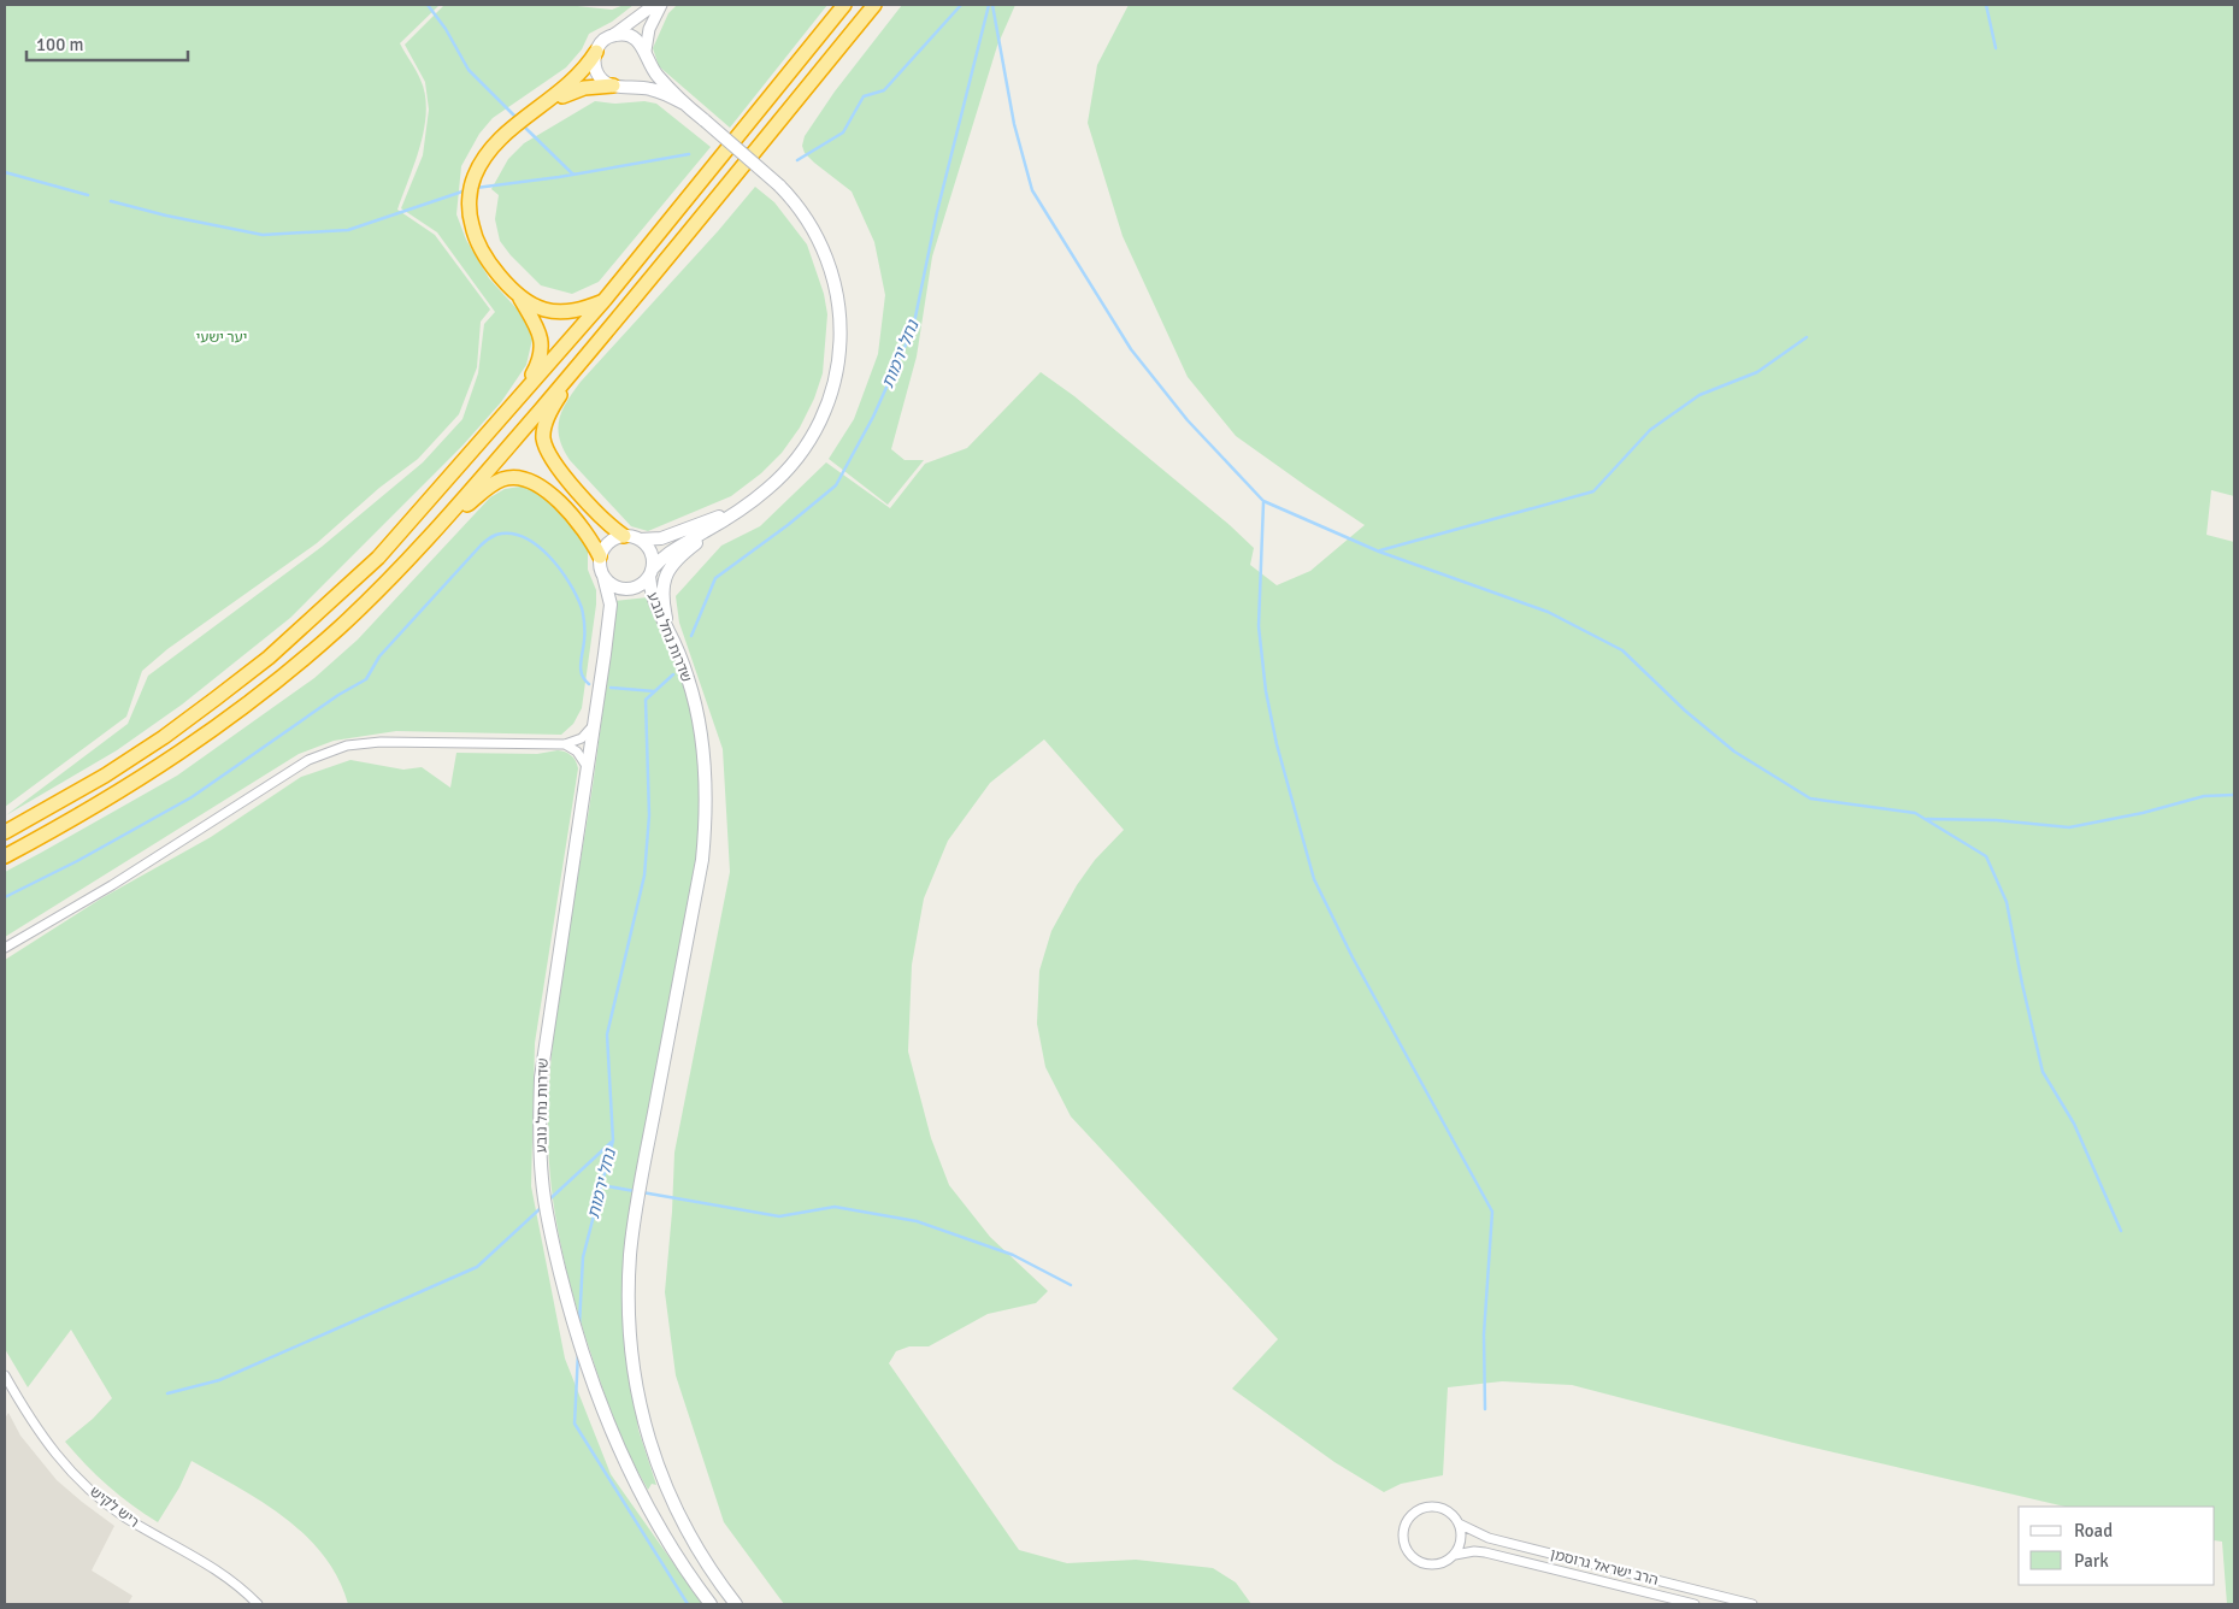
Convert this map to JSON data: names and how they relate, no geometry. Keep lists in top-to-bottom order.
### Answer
{
  "streets": {
    "main road": ["שדרות נחל נובע"],
    "street": ["ריש לקיש", "הרב ישראל גרוסמן"]
  },
  "water": ["נחל ירמות"],
  "parks": ["יער ישעי"],
  "legend": ["Road", "Park"],
  "scale_bar": "100 m"
}
